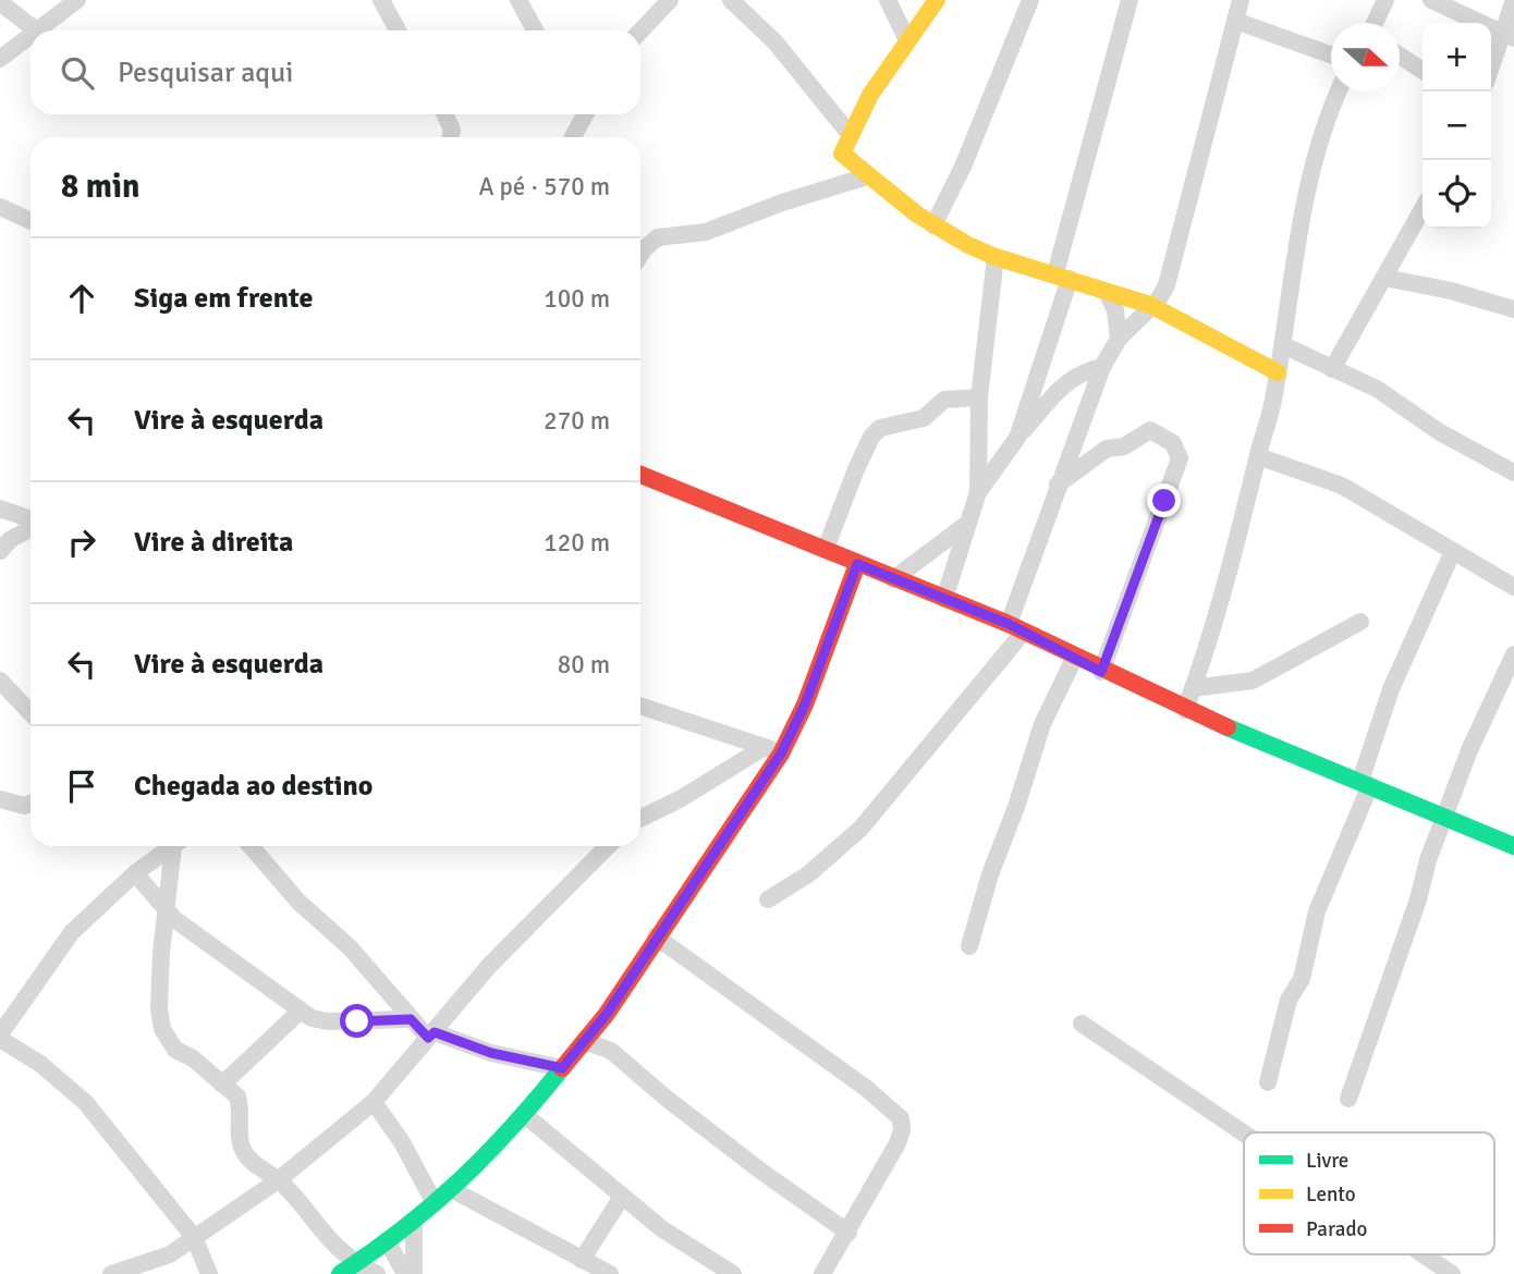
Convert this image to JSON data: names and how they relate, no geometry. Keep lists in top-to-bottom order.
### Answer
{
  "legend": ["Livre", "Lento", "Parado"],
  "north": "right",
  "page": {
    "map_buttons": ["+", "−"],
    "search": "Pesquisar aqui",
    "heading": ["8 min", "A pé · 570 m"],
    "list": [
      ["Siga em frente", "100 m"],
      ["Vire à esquerda", "270 m"],
      ["Vire à direita", "120 m"],
      ["Vire à esquerda", "80 m"],
      "Chegada ao destino"
    ]
  }
}
